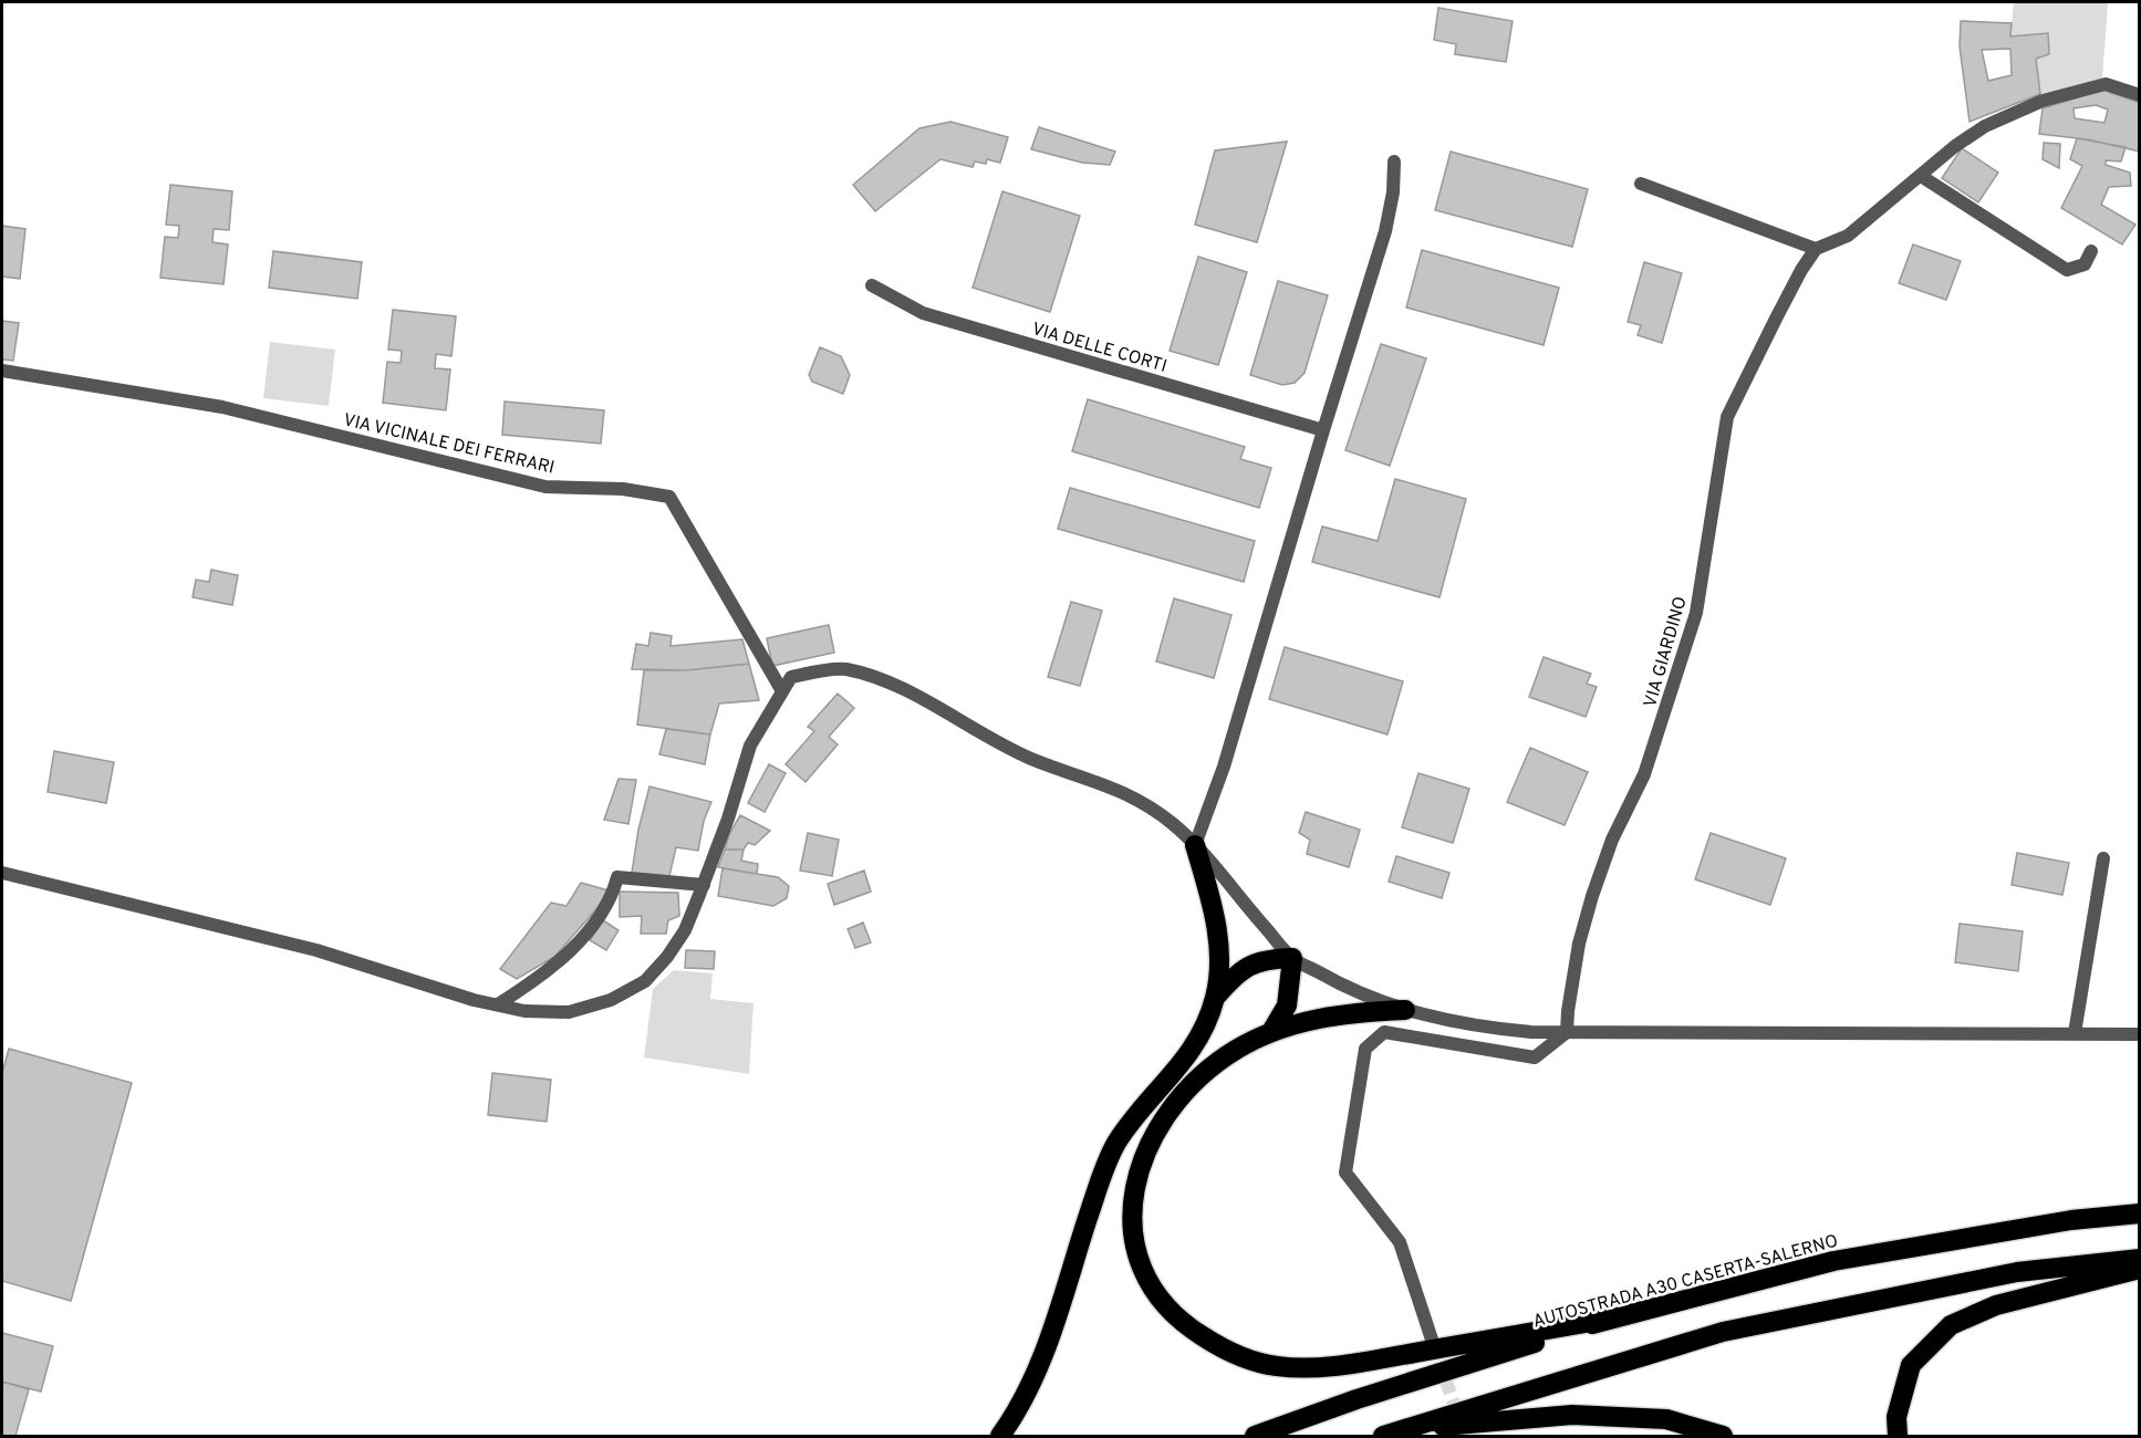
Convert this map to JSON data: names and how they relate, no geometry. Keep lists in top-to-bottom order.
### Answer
{
  "streets": {
    "highway": ["AUTOSTRADA A30 CASERTA-SALERNO"],
    "street": ["VIA DELLE CORTI", "VIA VICINALE DEI FERRARI", "VIA GIARDINO"]
  }
}
